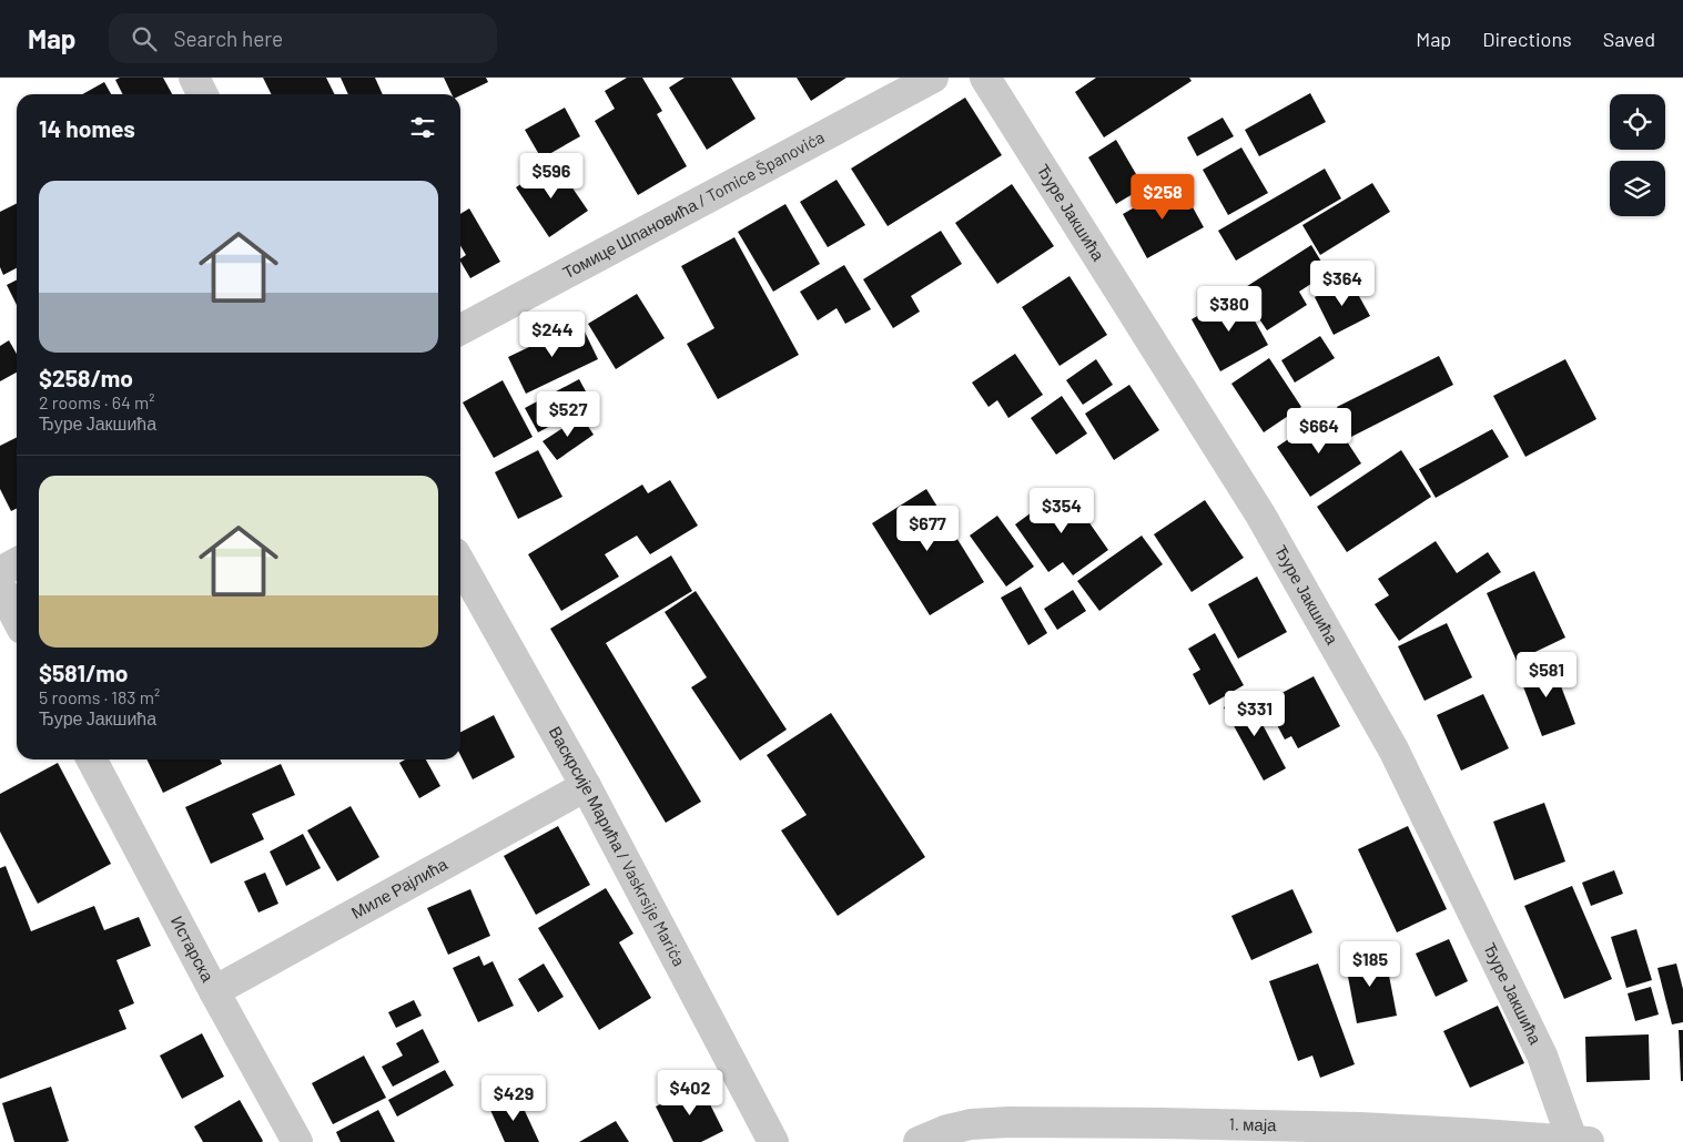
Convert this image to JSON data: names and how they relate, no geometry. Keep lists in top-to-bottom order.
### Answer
{
  "streets": {
    "street": [
      "Томице Шпановића / Tomice Španovića",
      "Ђуре Јакшића",
      "Васкрсије Марића / Vaskrsije Marića",
      "Миле Рајлића",
      "Истарска",
      "1. маја"
    ]
  },
  "crossings": [
    ["Ђуре Јакшића", "1. маја"],
    ["Васкрсије Марића / Vaskrsije Marića", "Миле Рајлића"],
    ["Миле Рајлића", "Истарска"]
  ],
  "page": {
    "header": "Map",
    "search": "Search here",
    "nav": ["Map", "Directions", "Saved"],
    "heading": "14 homes",
    "price": [
      "$596",
      "$258",
      "$364",
      "$380",
      "$244",
      "$527",
      "$664",
      "$354",
      "$677",
      "$581",
      "$331",
      "$185",
      "$402",
      "$429"
    ],
    "list": [
      {
        "name": "$258/mo",
        "note": "2 rooms · 64 m² · Ђуре Јакшића"
      },
      {
        "name": "$581/mo",
        "note": "5 rooms · 183 m² · Ђуре Јакшића"
      }
    ]
  }
}
